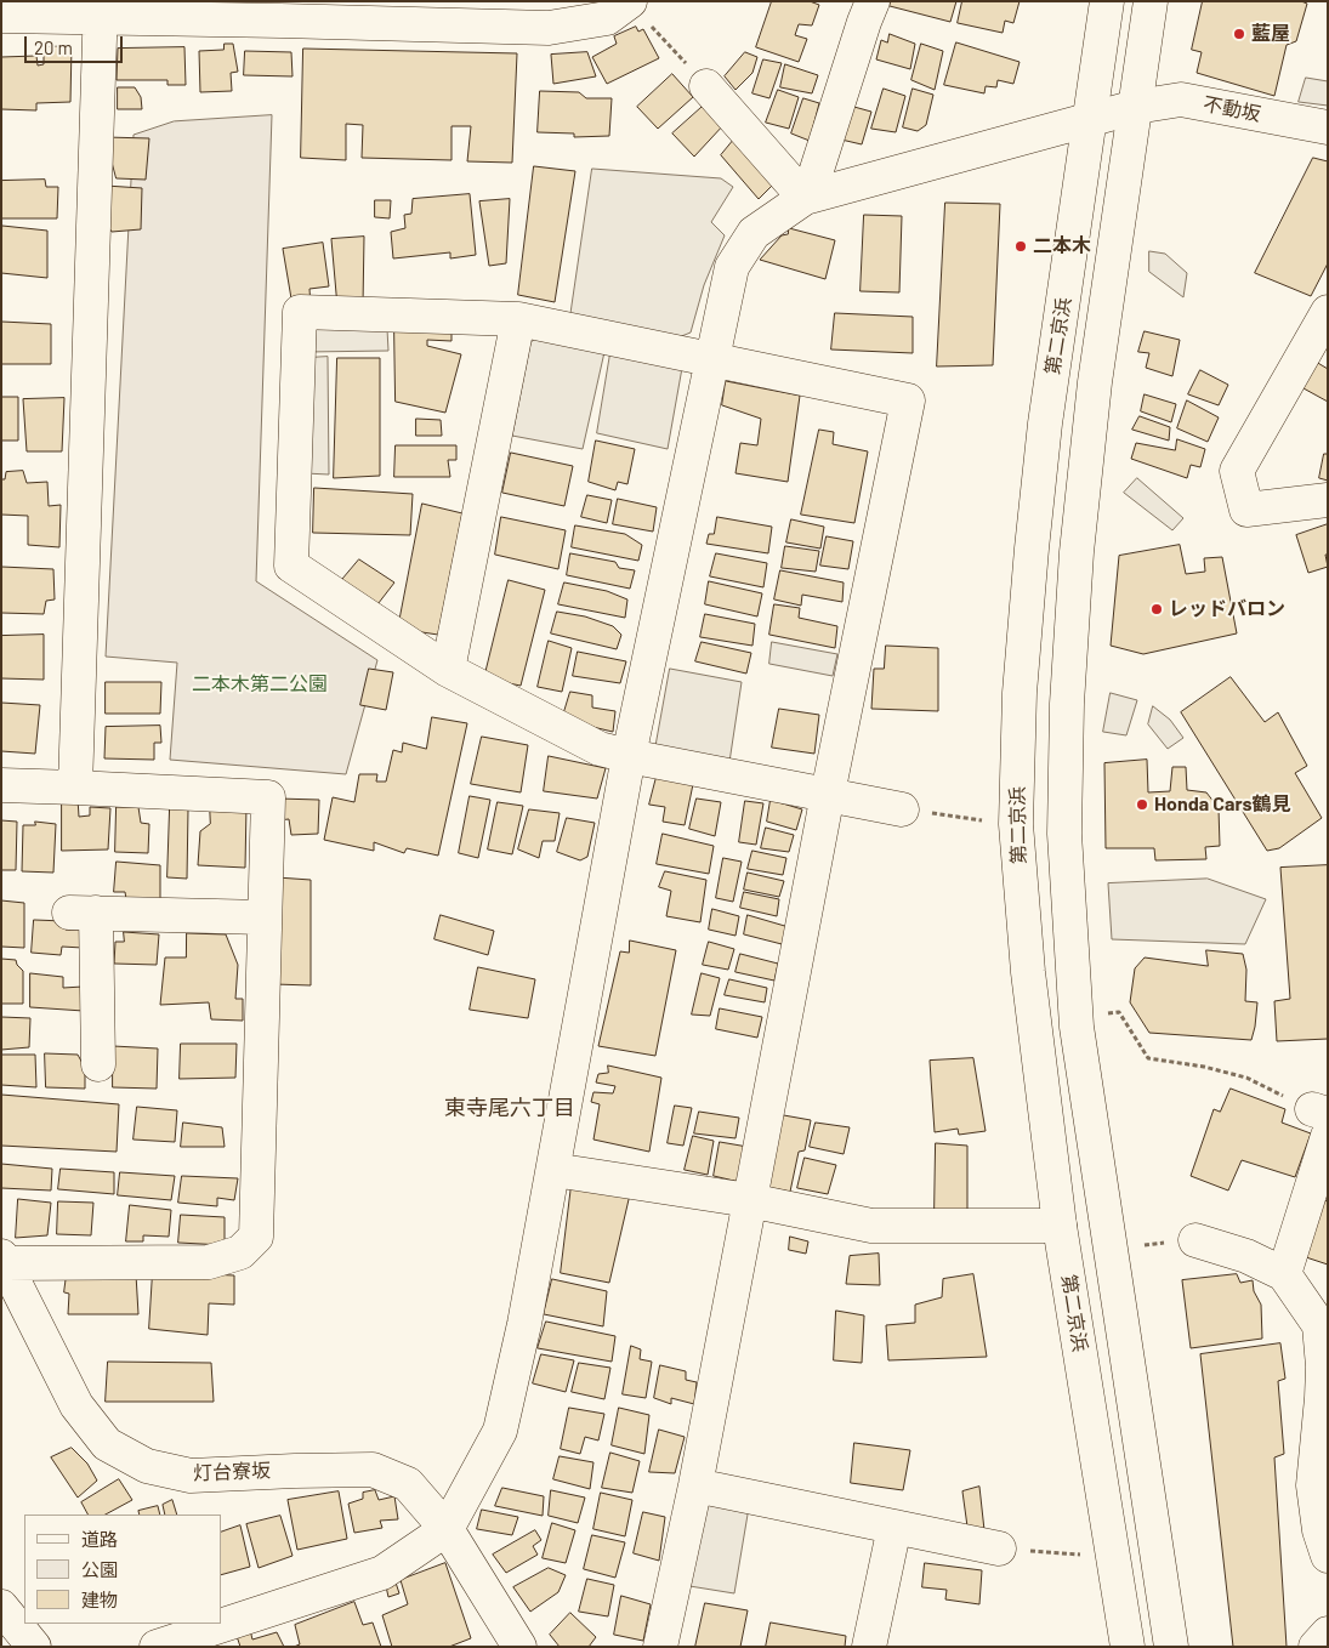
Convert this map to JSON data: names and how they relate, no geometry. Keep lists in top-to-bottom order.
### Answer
{
  "streets": {
    "main road": ["不動坂", "第二京浜", "灯台寮坂"]
  },
  "crossings": [
    ["不動坂", "第二京浜"],
    ["不動坂", "灯台寮坂"]
  ],
  "districts": ["東寺尾六丁目"],
  "parks": ["二本木第二公園"],
  "places": [
    "藍屋",
    "二本木",
    "レッドバロン",
    "Honda Cars鶴見"
  ],
  "legend": ["道路", "公園", "建物"],
  "scale_bar": "20 m"
}
